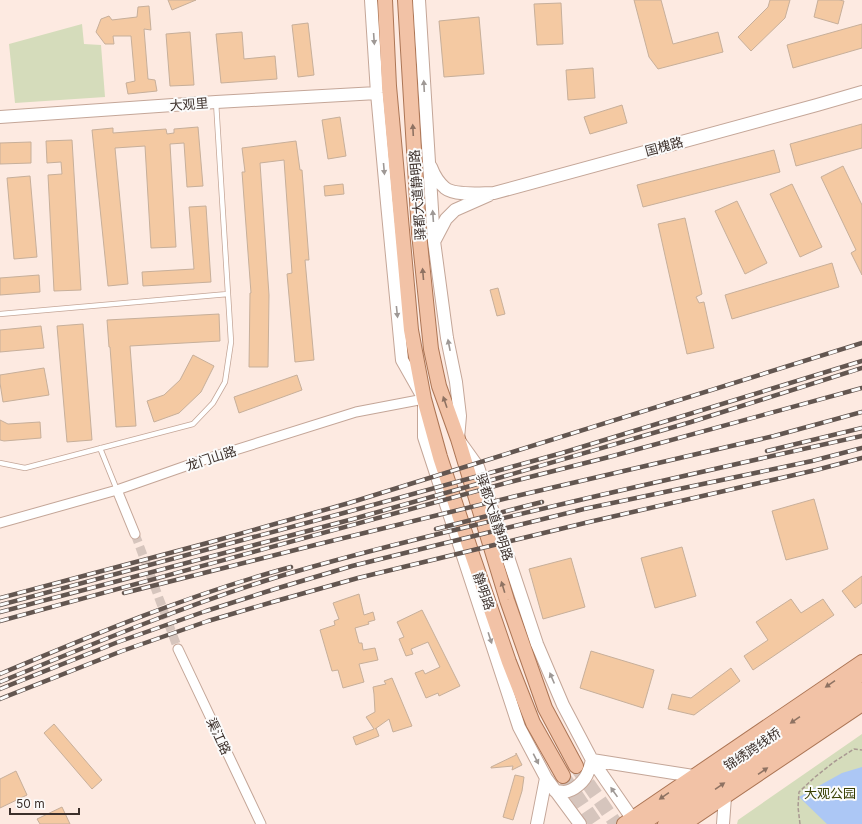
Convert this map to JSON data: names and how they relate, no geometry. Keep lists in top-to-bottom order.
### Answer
{
  "streets": {
    "main road": ["驿都大道静明路", "静明路", "锦绣跨线桥"],
    "street": [
      "大观里",
      "国槐路",
      "龙门山路",
      "渠江路"
    ]
  },
  "crossings": [
    ["驿都大道静明路", "龙门山路"],
    ["驿都大道静明路", "静明路"],
    ["驿都大道静明路", "锦绣跨线桥"],
    ["龙门山路", "静明路"]
  ],
  "parks": ["大观公园"],
  "scale_bar": "50 m"
}
